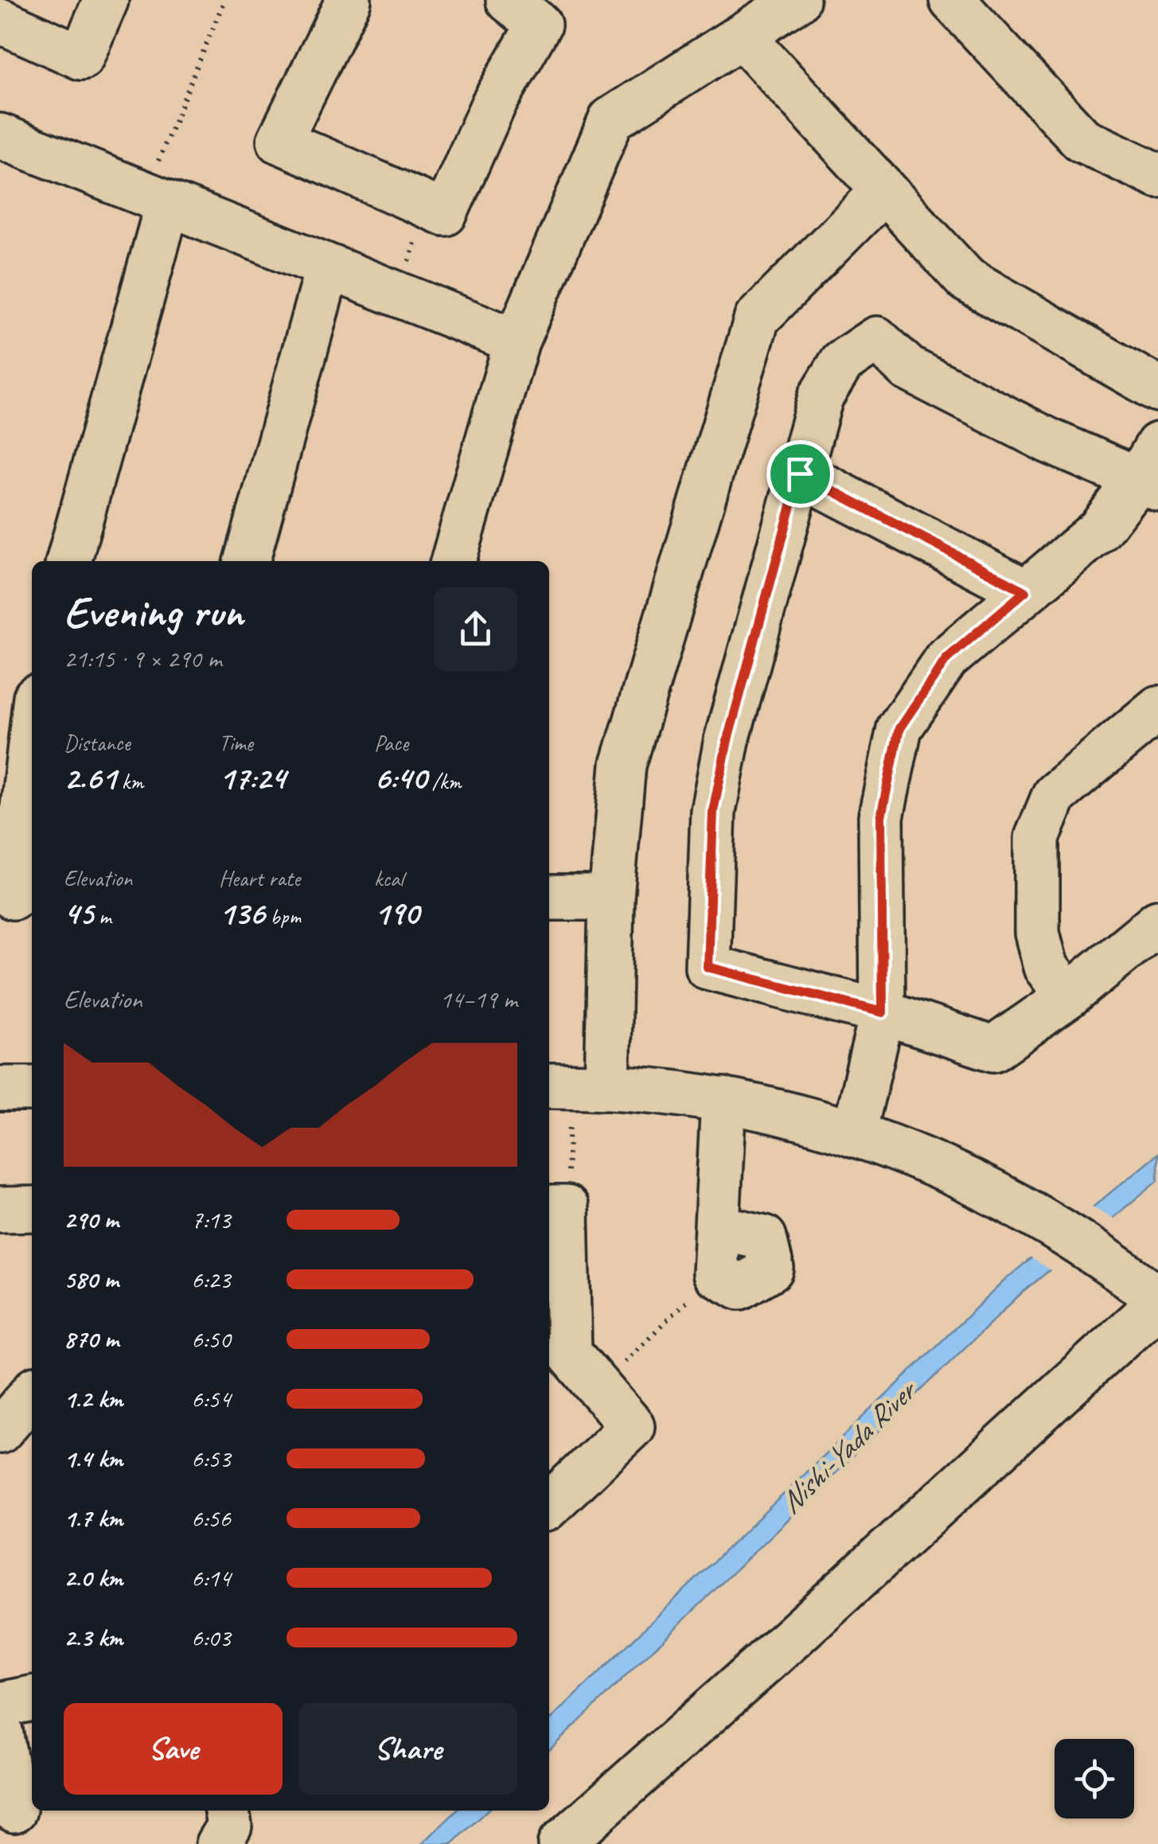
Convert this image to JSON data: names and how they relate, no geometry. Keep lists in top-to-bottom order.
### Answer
{
  "water": ["Nishi-Yada River"],
  "page": {
    "heading": ["Evening run", "21:15 · 9 × 290 m"],
    "stats": [
      ["Distance", "2.61 km"],
      ["Time", "17:24"],
      ["Pace", "6:40 /km"],
      ["Elevation", "45 m"],
      ["Heart rate", "136 bpm"],
      ["kcal", "190"]
    ],
    "chart": ["Elevation", "14–19 m"],
    "list": [
      {
        "name": "290 m",
        "note": "7:13"
      },
      {
        "name": "580 m",
        "note": "6:23"
      },
      {
        "name": "870 m",
        "note": "6:50"
      },
      {
        "name": "1.2 km",
        "note": "6:54"
      },
      {
        "name": "1.4 km",
        "note": "6:53"
      },
      {
        "name": "1.7 km",
        "note": "6:56"
      },
      {
        "name": "2.0 km",
        "note": "6:14"
      },
      {
        "name": "2.3 km",
        "note": "6:03"
      }
    ],
    "buttons": ["Save", "Share"]
  }
}
